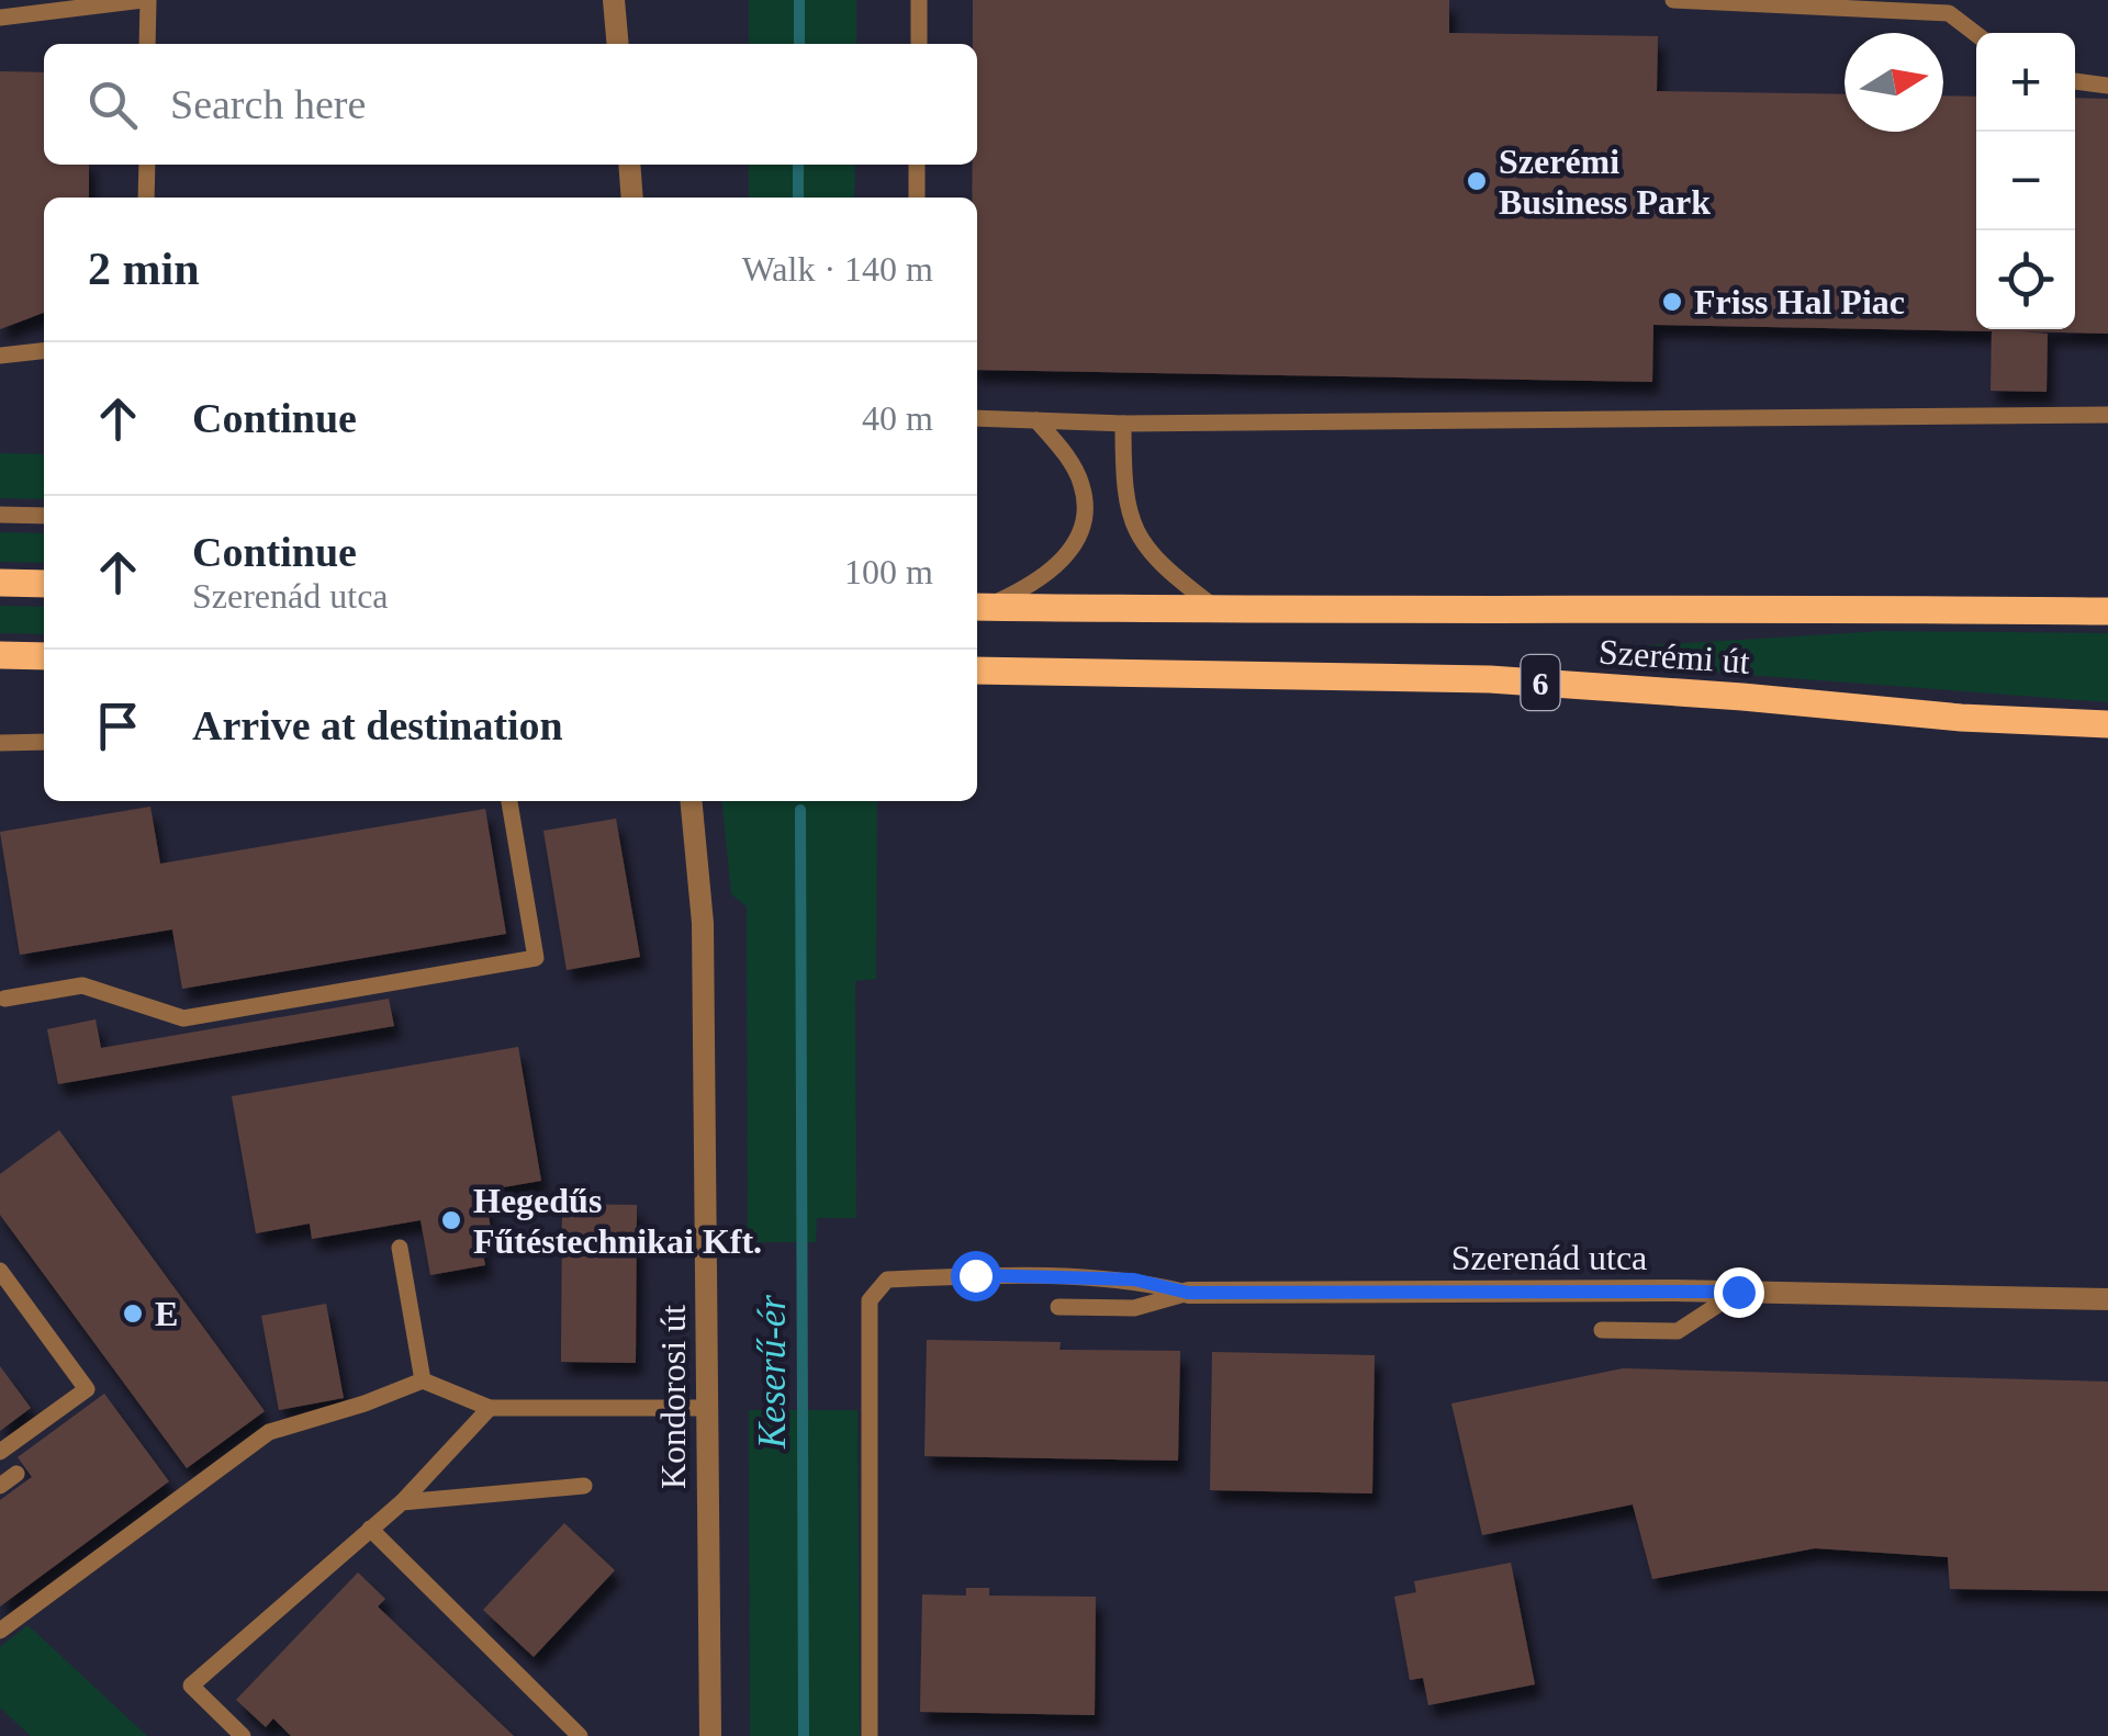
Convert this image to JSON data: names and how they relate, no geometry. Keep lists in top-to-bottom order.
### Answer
{
  "streets": {
    "main road": ["Szerémi út", "6"],
    "street": ["Szerenád utca", "Kondorosi út"]
  },
  "water": ["Keserű-ér"],
  "places": [
    "Szerémi Business Park",
    "Friss Hal Piac",
    "Hegedűs Fűtéstechnikai Kft.",
    "E"
  ],
  "north": "right",
  "page": {
    "map_buttons": ["+", "−"],
    "search": "Search here",
    "heading": ["2 min", "Walk · 140 m"],
    "list": [
      ["Continue", "40 m"],
      ["Continue", "Szerenád utca", "100 m"],
      "Arrive at destination"
    ]
  }
}
